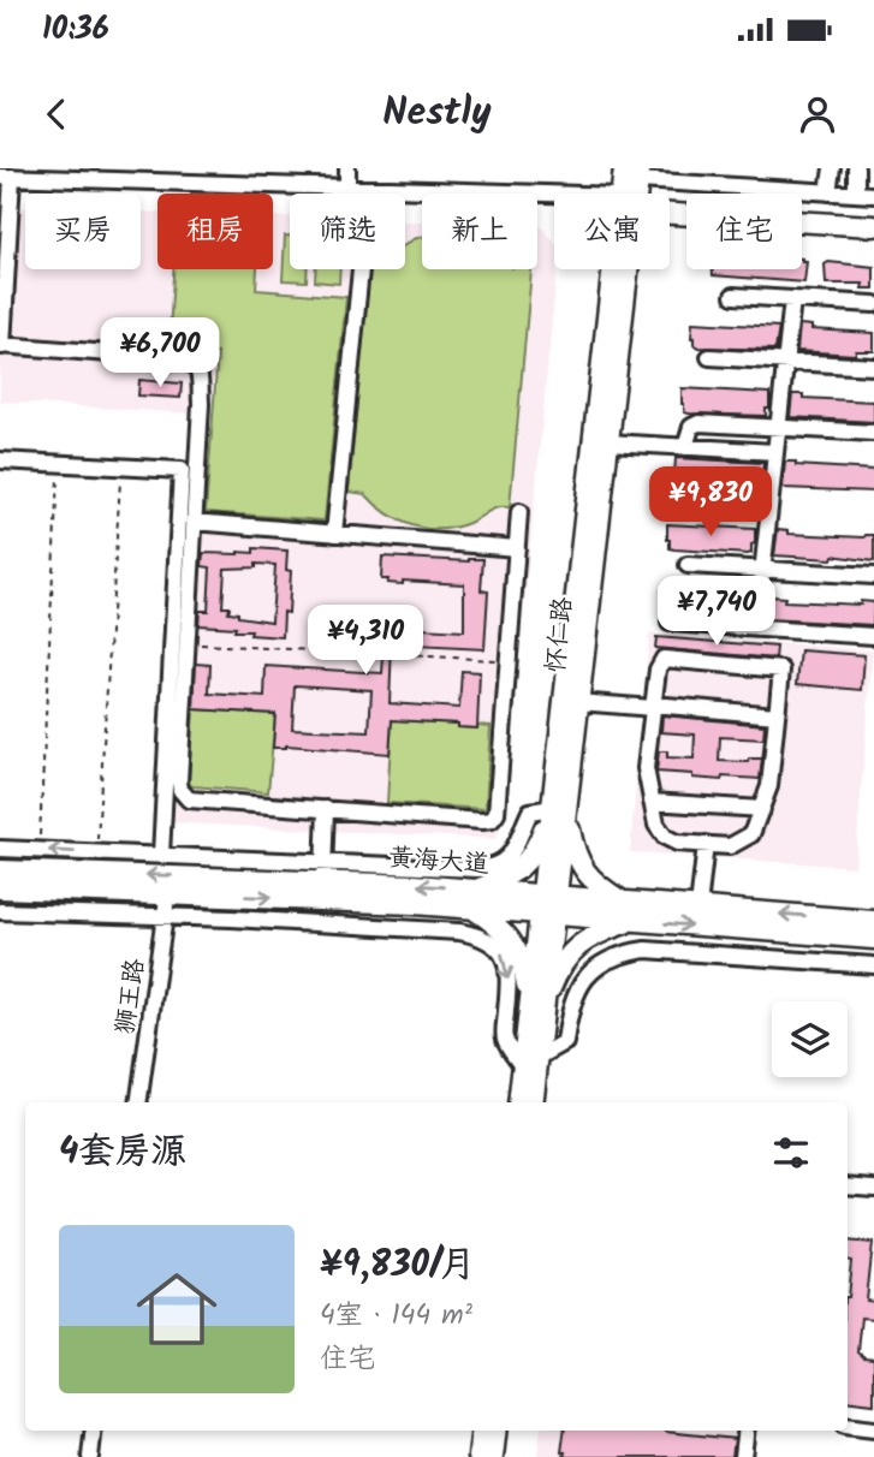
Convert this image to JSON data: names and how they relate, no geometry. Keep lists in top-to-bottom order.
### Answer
{
  "streets": {
    "main road": ["怀仁路", "黄海大道"],
    "street": ["狮王路"]
  },
  "crossings": [
    ["怀仁路", "黄海大道"],
    ["黄海大道", "狮王路"]
  ],
  "page": {
    "status": "10:36",
    "header": "Nestly",
    "chip": [
      "买房",
      "租房",
      "筛选",
      "新上",
      "公寓",
      "住宅"
    ],
    "price": [
      "¥6,700",
      "¥9,830",
      "¥7,740",
      "¥4,310"
    ],
    "heading": "4套房源",
    "list": [
      {
        "name": "¥9,830/月",
        "note": "4室 · 144 m² · 住宅"
      }
    ]
  }
}
